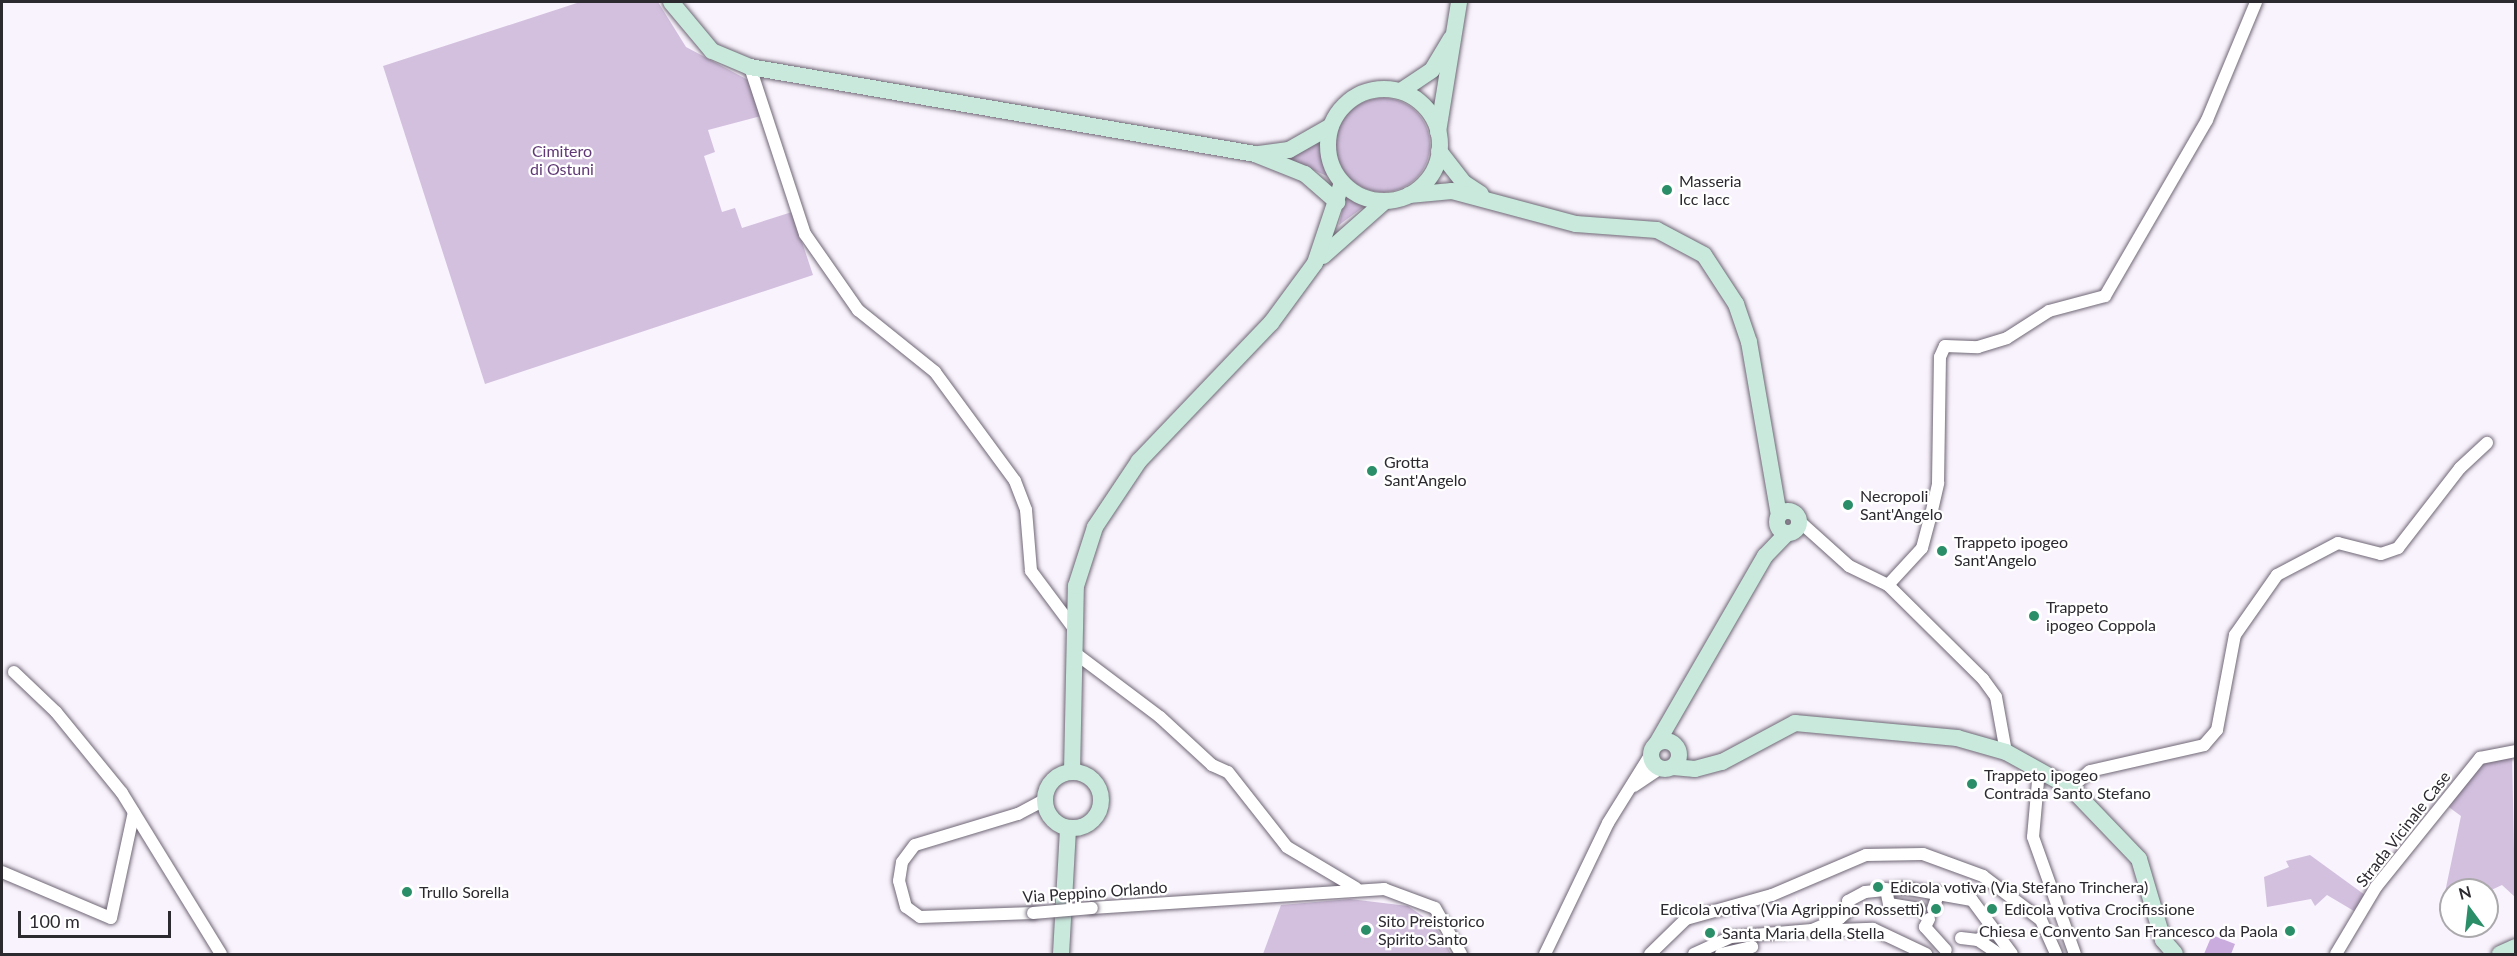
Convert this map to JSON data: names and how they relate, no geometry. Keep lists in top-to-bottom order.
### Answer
{
  "streets": {
    "street": ["Strada Vicinale Case", "Via Peppino Orlando"]
  },
  "parks": ["Cimitero di Ostuni"],
  "places": [
    "Masseria Icc Iacc",
    "Grotta Sant'Angelo",
    "Necropoli Sant'Angelo",
    "Trappeto ipogeo Sant'Angelo",
    "Trappeto ipogeo Coppola",
    "Trappeto ipogeo Contrada Santo Stefano",
    "Edicola votiva (Via Stefano Trinchera)",
    "Trullo Sorella",
    "Edicola votiva (Via Agrippino Rossetti)",
    "Edicola votiva Crocifissione",
    "Sito Preistorico Spirito Santo",
    "Chiesa e Convento San Francesco da Paola",
    "Santa Maria della Stella"
  ],
  "scale_bar": "100 m",
  "north": "top"
}
